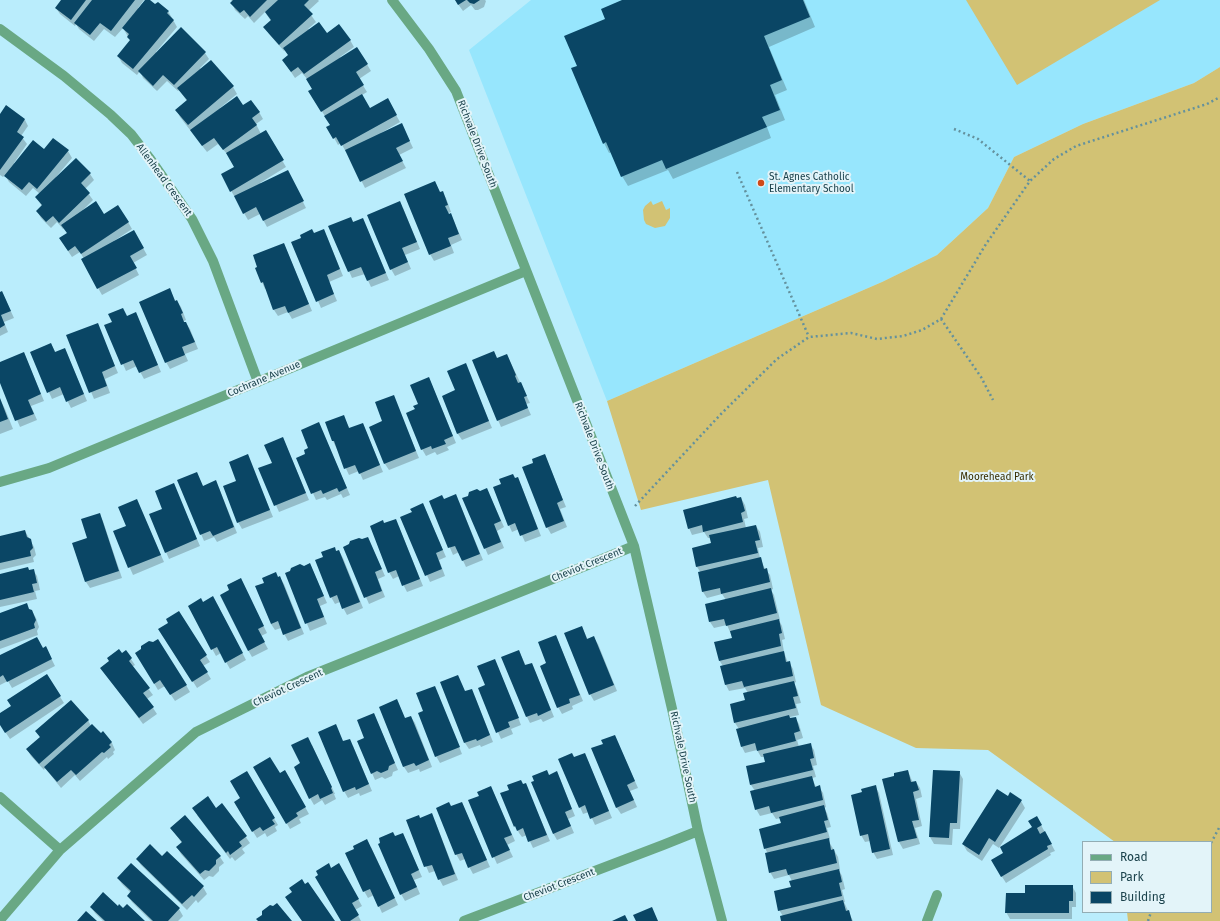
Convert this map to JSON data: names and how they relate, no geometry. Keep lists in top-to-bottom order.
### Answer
{
  "streets": {
    "street": [
      "Richvale Drive South",
      "Allenhead Crescent",
      "Cochrane Avenue",
      "Cheviot Crescent"
    ]
  },
  "crossings": [
    ["Richvale Drive South", "Cochrane Avenue"],
    ["Richvale Drive South", "Cheviot Crescent"],
    ["Allenhead Crescent", "Cochrane Avenue"]
  ],
  "parks": ["Moorehead Park"],
  "places": ["St. Agnes Catholic Elementary School"],
  "legend": ["Road", "Park", "Building"]
}
